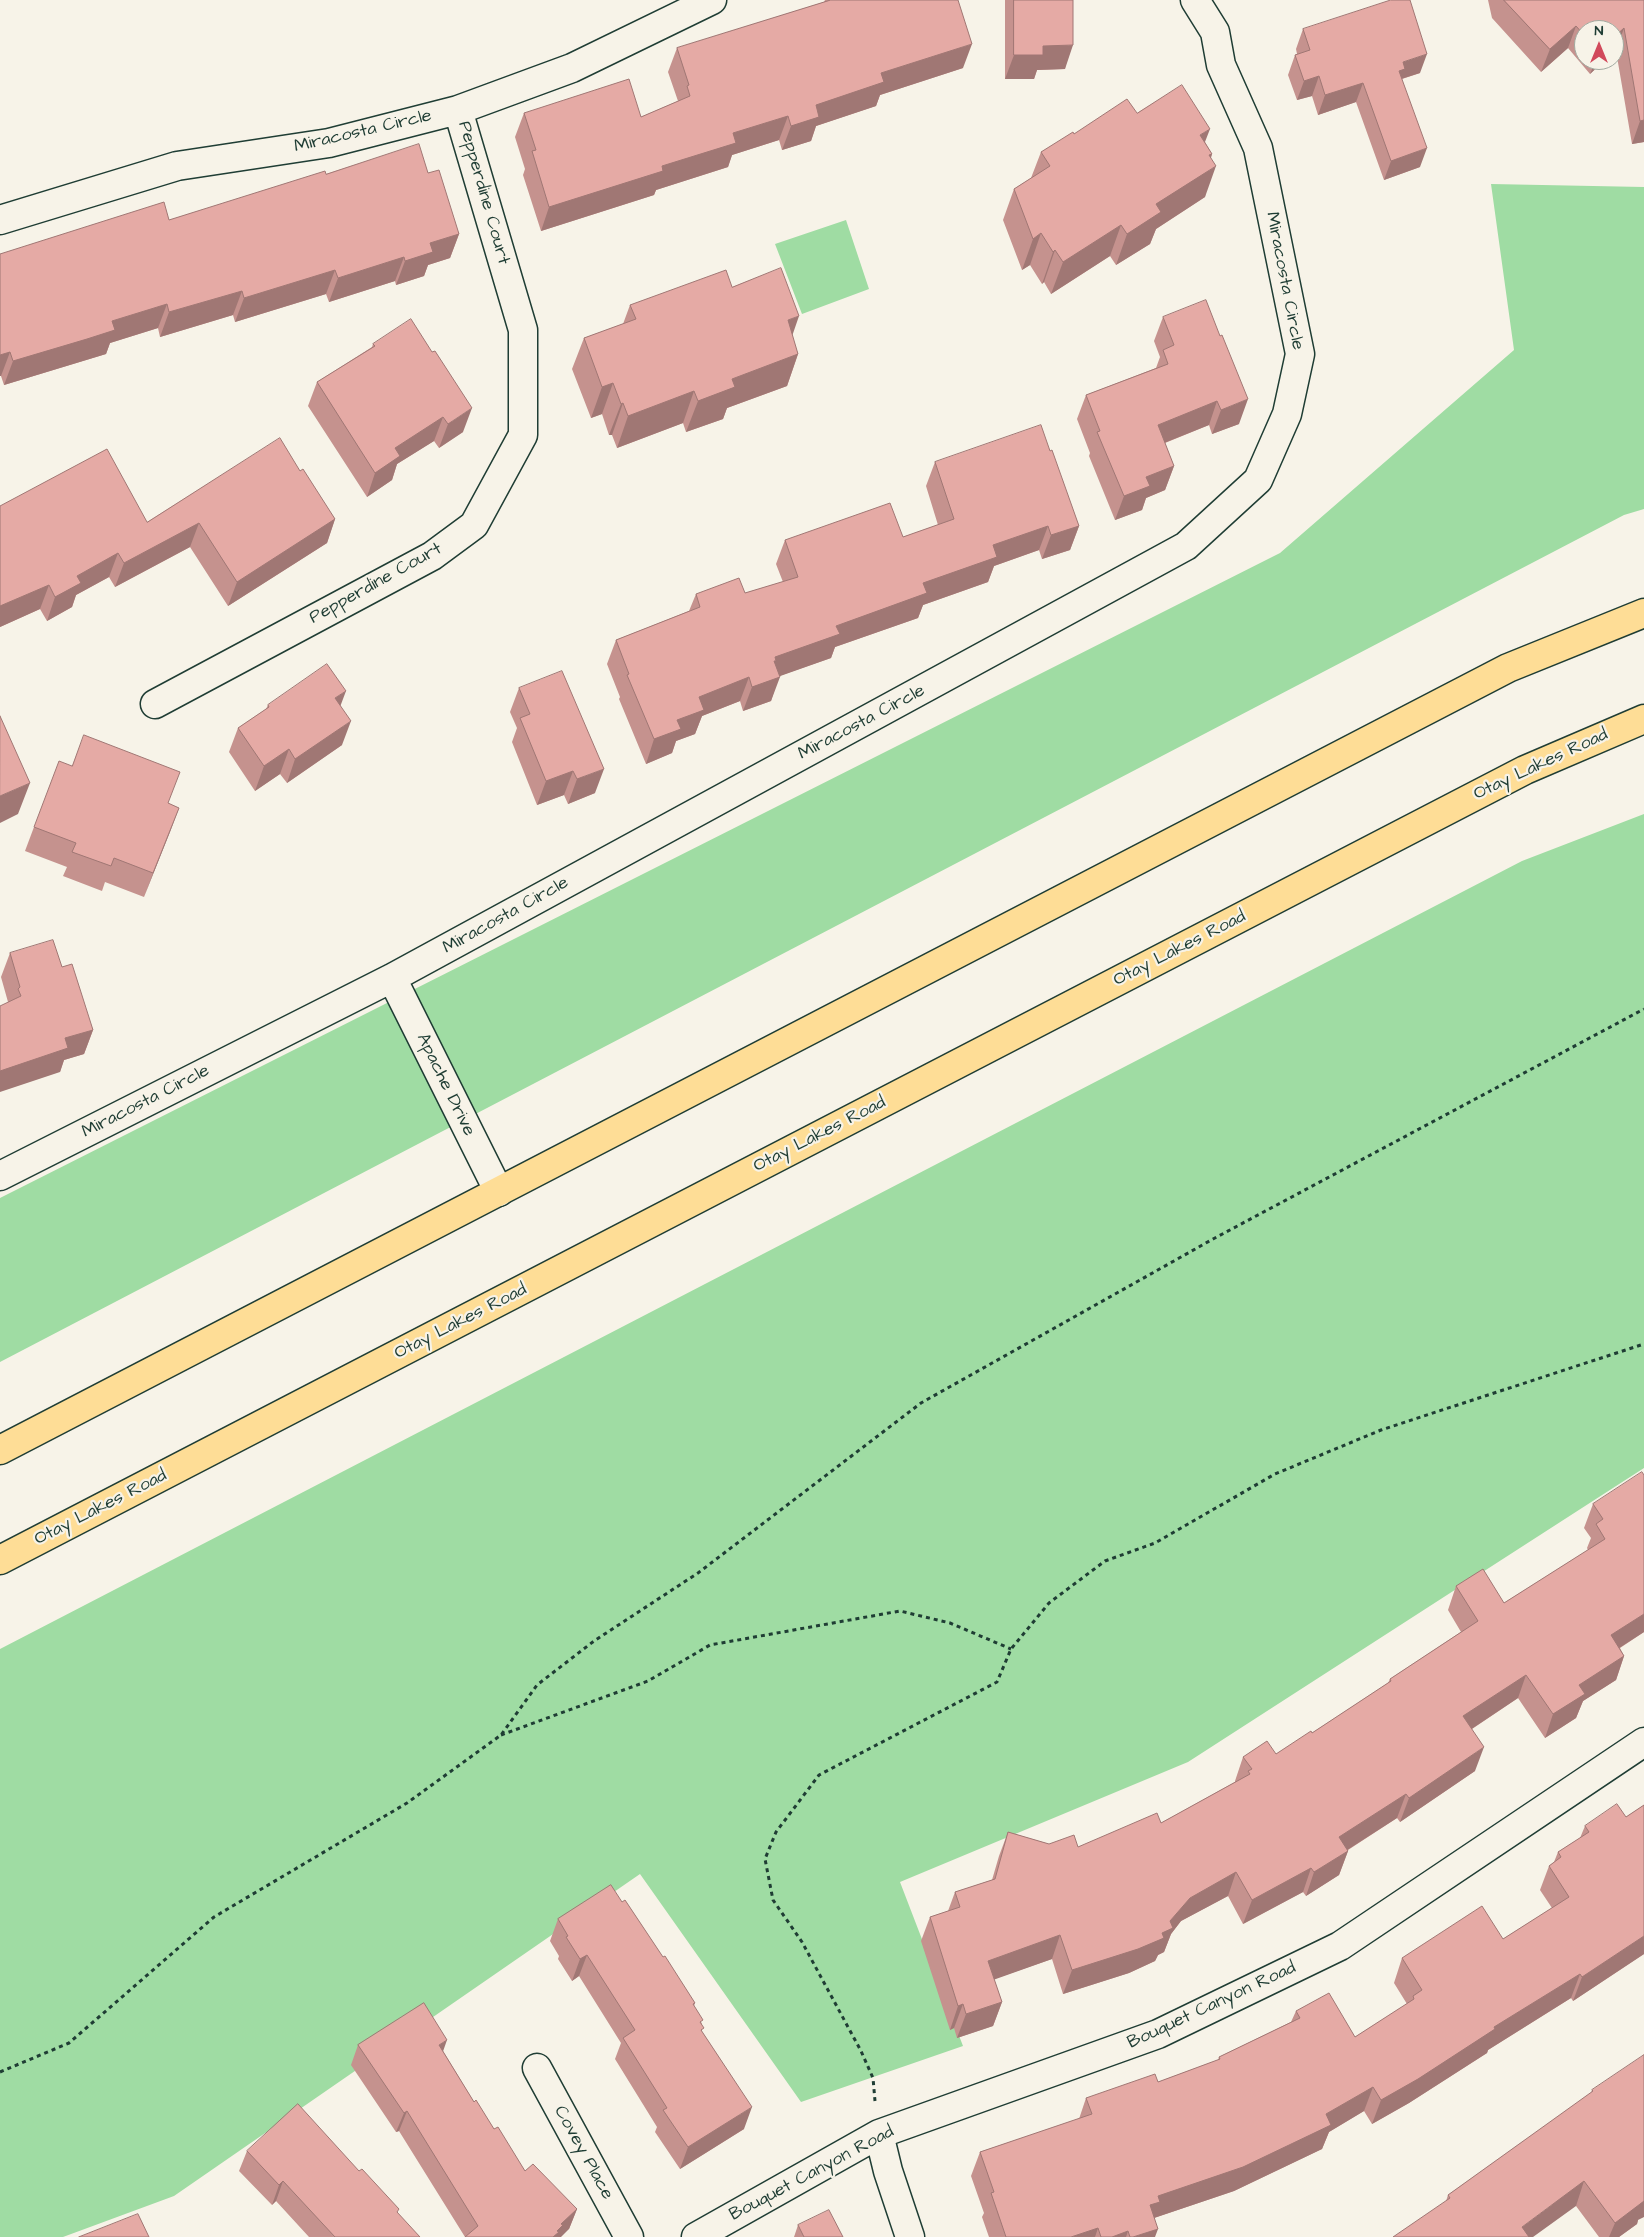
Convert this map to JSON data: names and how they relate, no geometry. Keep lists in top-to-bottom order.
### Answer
{
  "streets": {
    "main road": ["Otay Lakes Road"],
    "street": [
      "Miracosta Circle",
      "Pepperdine Court",
      "Apache Drive",
      "Bouquet Canyon Road",
      "Covey Place"
    ]
  },
  "crossings": [
    ["Miracosta Circle", "Pepperdine Court"],
    ["Miracosta Circle", "Apache Drive"]
  ],
  "north": "top"
}
